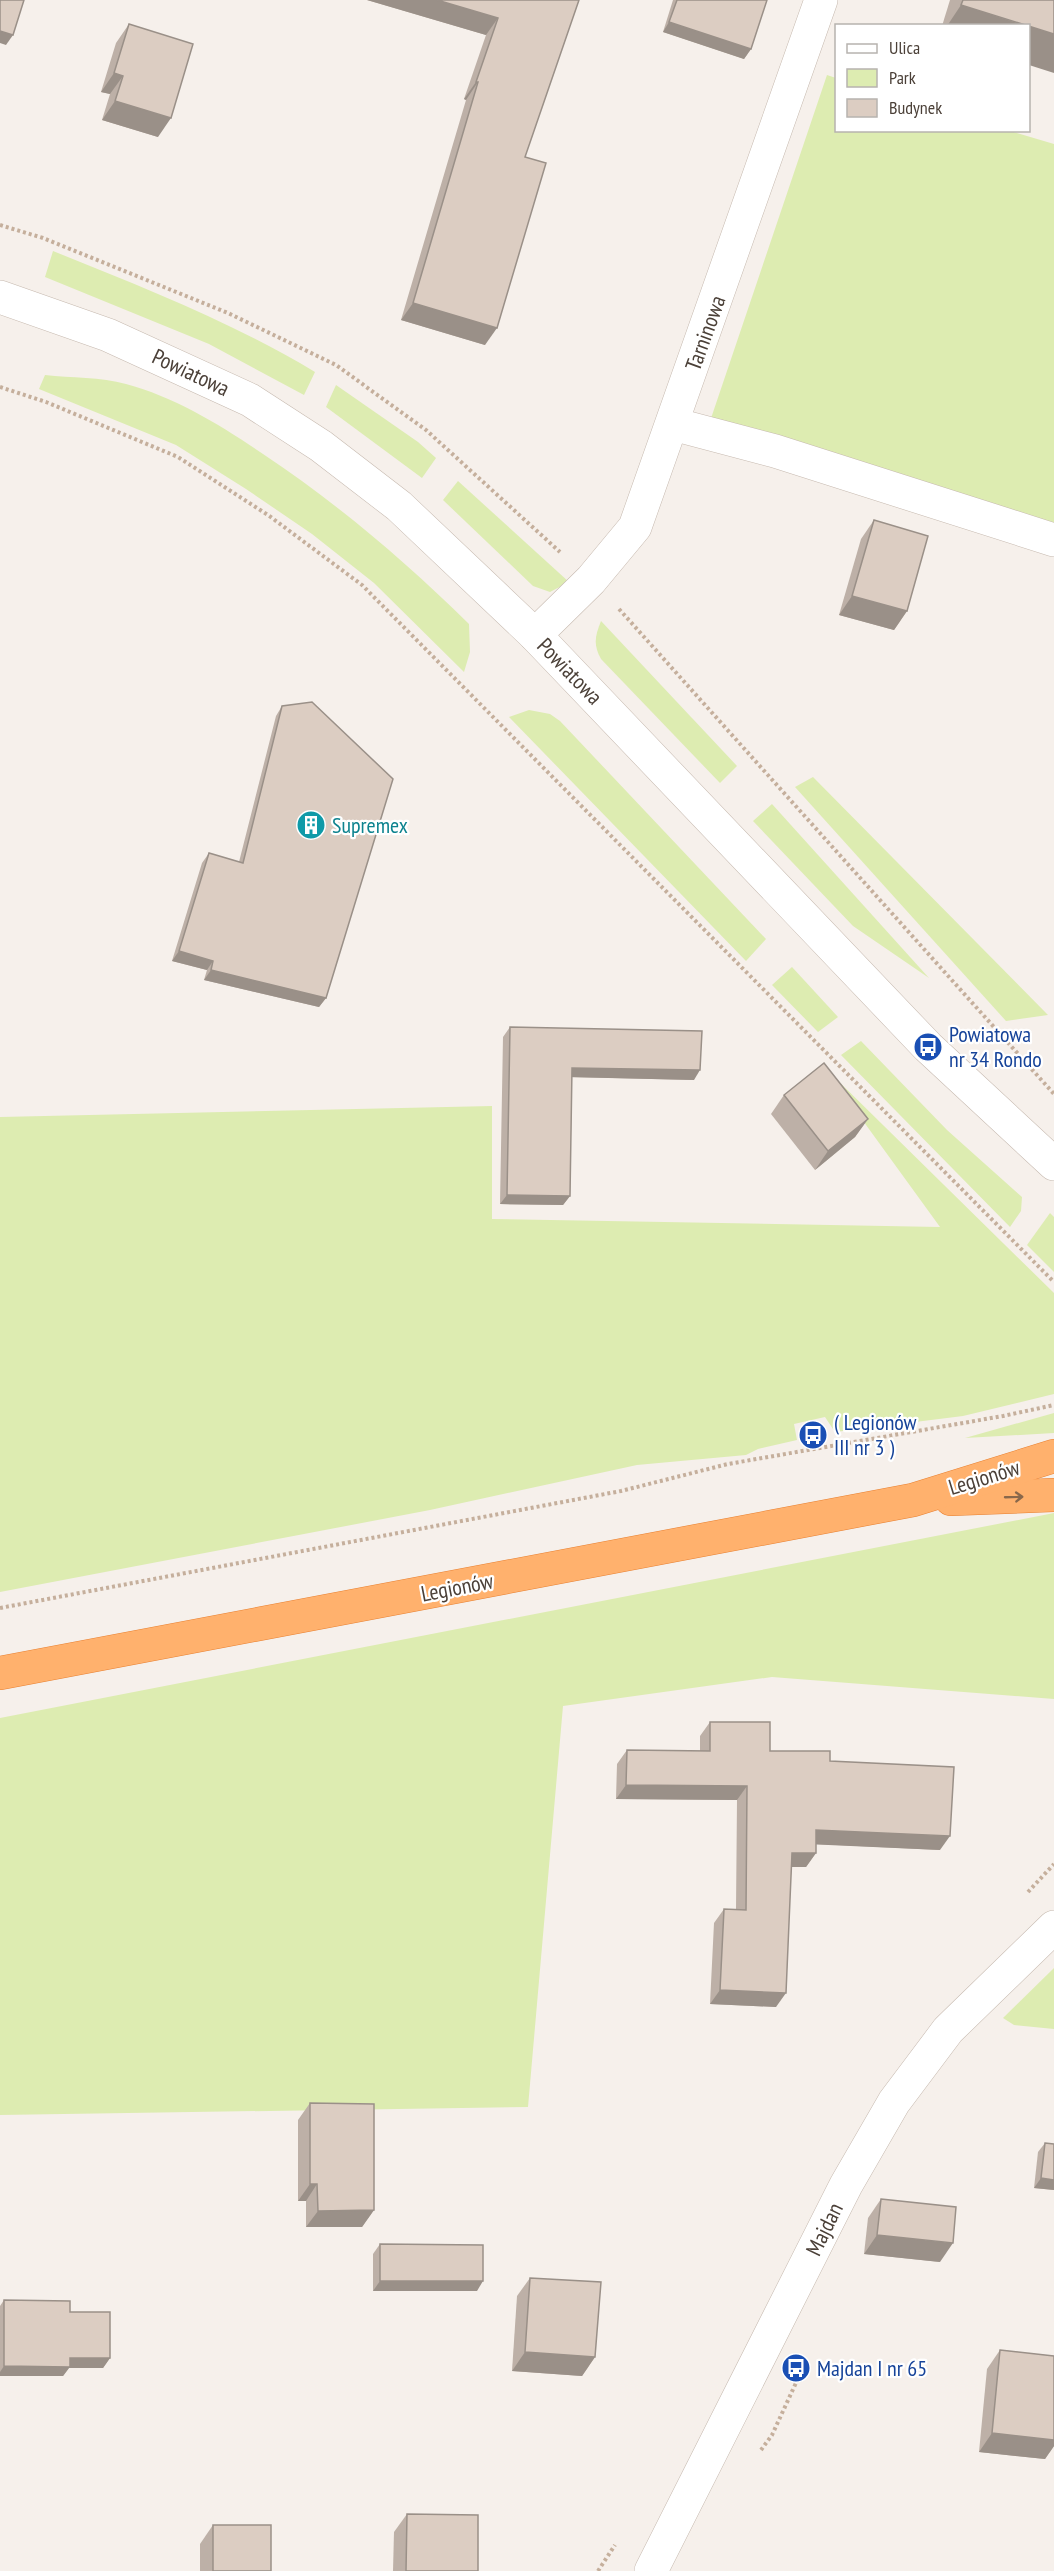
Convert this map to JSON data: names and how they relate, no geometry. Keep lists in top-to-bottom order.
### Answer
{
  "streets": {
    "highway": ["Legionów"],
    "street": ["Tarninowa", "Powiatowa", "Majdan"]
  },
  "crossings": [
    ["Tarninowa", "Powiatowa"]
  ],
  "places": {
    "building": ["Supremex"],
    "bus stop": ["Powiatowa nr 34 Rondo", "( Legionów III nr 3 )", "Majdan I nr 65"]
  },
  "legend": ["Ulica", "Park", "Budynek"]
}
